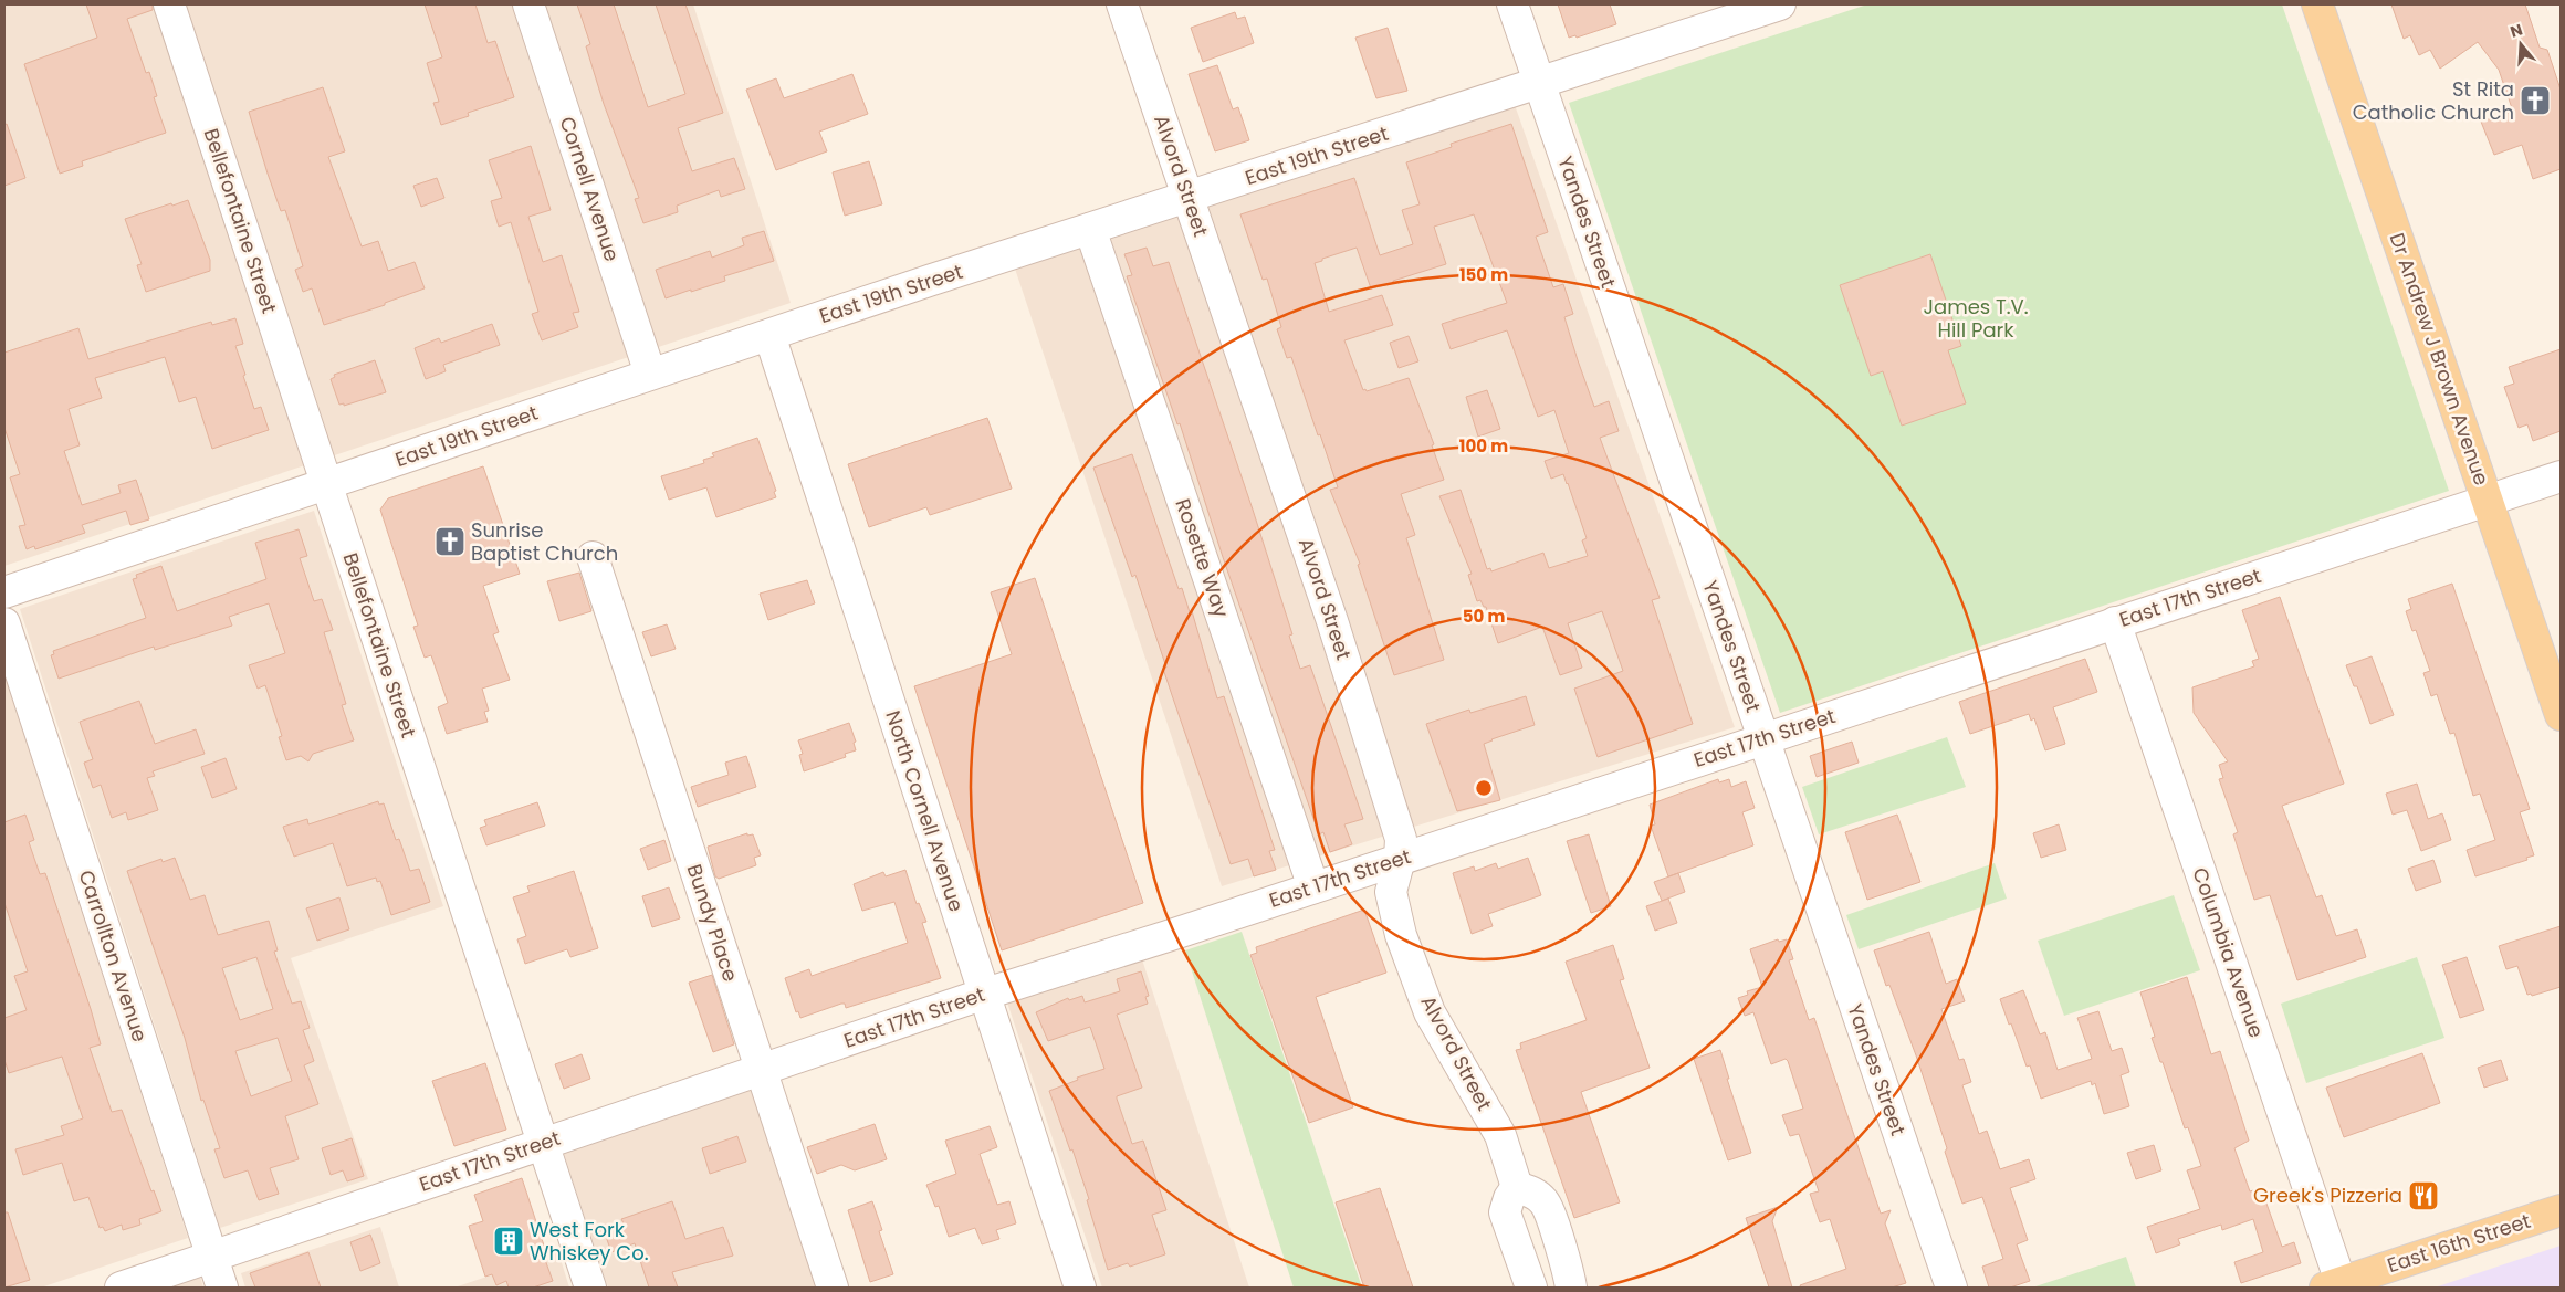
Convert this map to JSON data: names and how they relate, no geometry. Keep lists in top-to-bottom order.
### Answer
{
  "streets": {
    "main road": ["Dr Andrew J Brown Avenue", "East 16th Street"],
    "street": [
      "East 19th Street",
      "Alvord Street",
      "Cornell Avenue",
      "Bellefontaine Street",
      "Yandes Street",
      "Rosette Way",
      "East 17th Street",
      "North Cornell Avenue",
      "Bundy Place",
      "Columbia Avenue",
      "Carrollton Avenue"
    ]
  },
  "crossings": [
    ["East 19th Street", "Alvord Street"],
    ["East 19th Street", "Cornell Avenue"],
    ["East 19th Street", "Bellefontaine Street"],
    ["East 19th Street", "Yandes Street"],
    ["East 19th Street", "Rosette Way"],
    ["East 19th Street", "North Cornell Avenue"],
    ["Alvord Street", "East 17th Street"],
    ["Bellefontaine Street", "East 17th Street"],
    ["Yandes Street", "East 17th Street"],
    ["Dr Andrew J Brown Avenue", "East 17th Street"],
    ["Rosette Way", "East 17th Street"],
    ["East 17th Street", "North Cornell Avenue"],
    ["East 17th Street", "Bundy Place"],
    ["East 17th Street", "Columbia Avenue"],
    ["East 17th Street", "Carrollton Avenue"],
    ["Columbia Avenue", "East 16th Street"]
  ],
  "parks": ["James T.V. Hill Park"],
  "places": {
    "church": ["St Rita Catholic Church", "Sunrise Baptist Church"],
    "restaurant": ["Greek's Pizzeria"],
    "building": ["West Fork Whiskey Co."]
  },
  "north": "top",
  "rings": ["150 m", "100 m", "50 m"]
}
